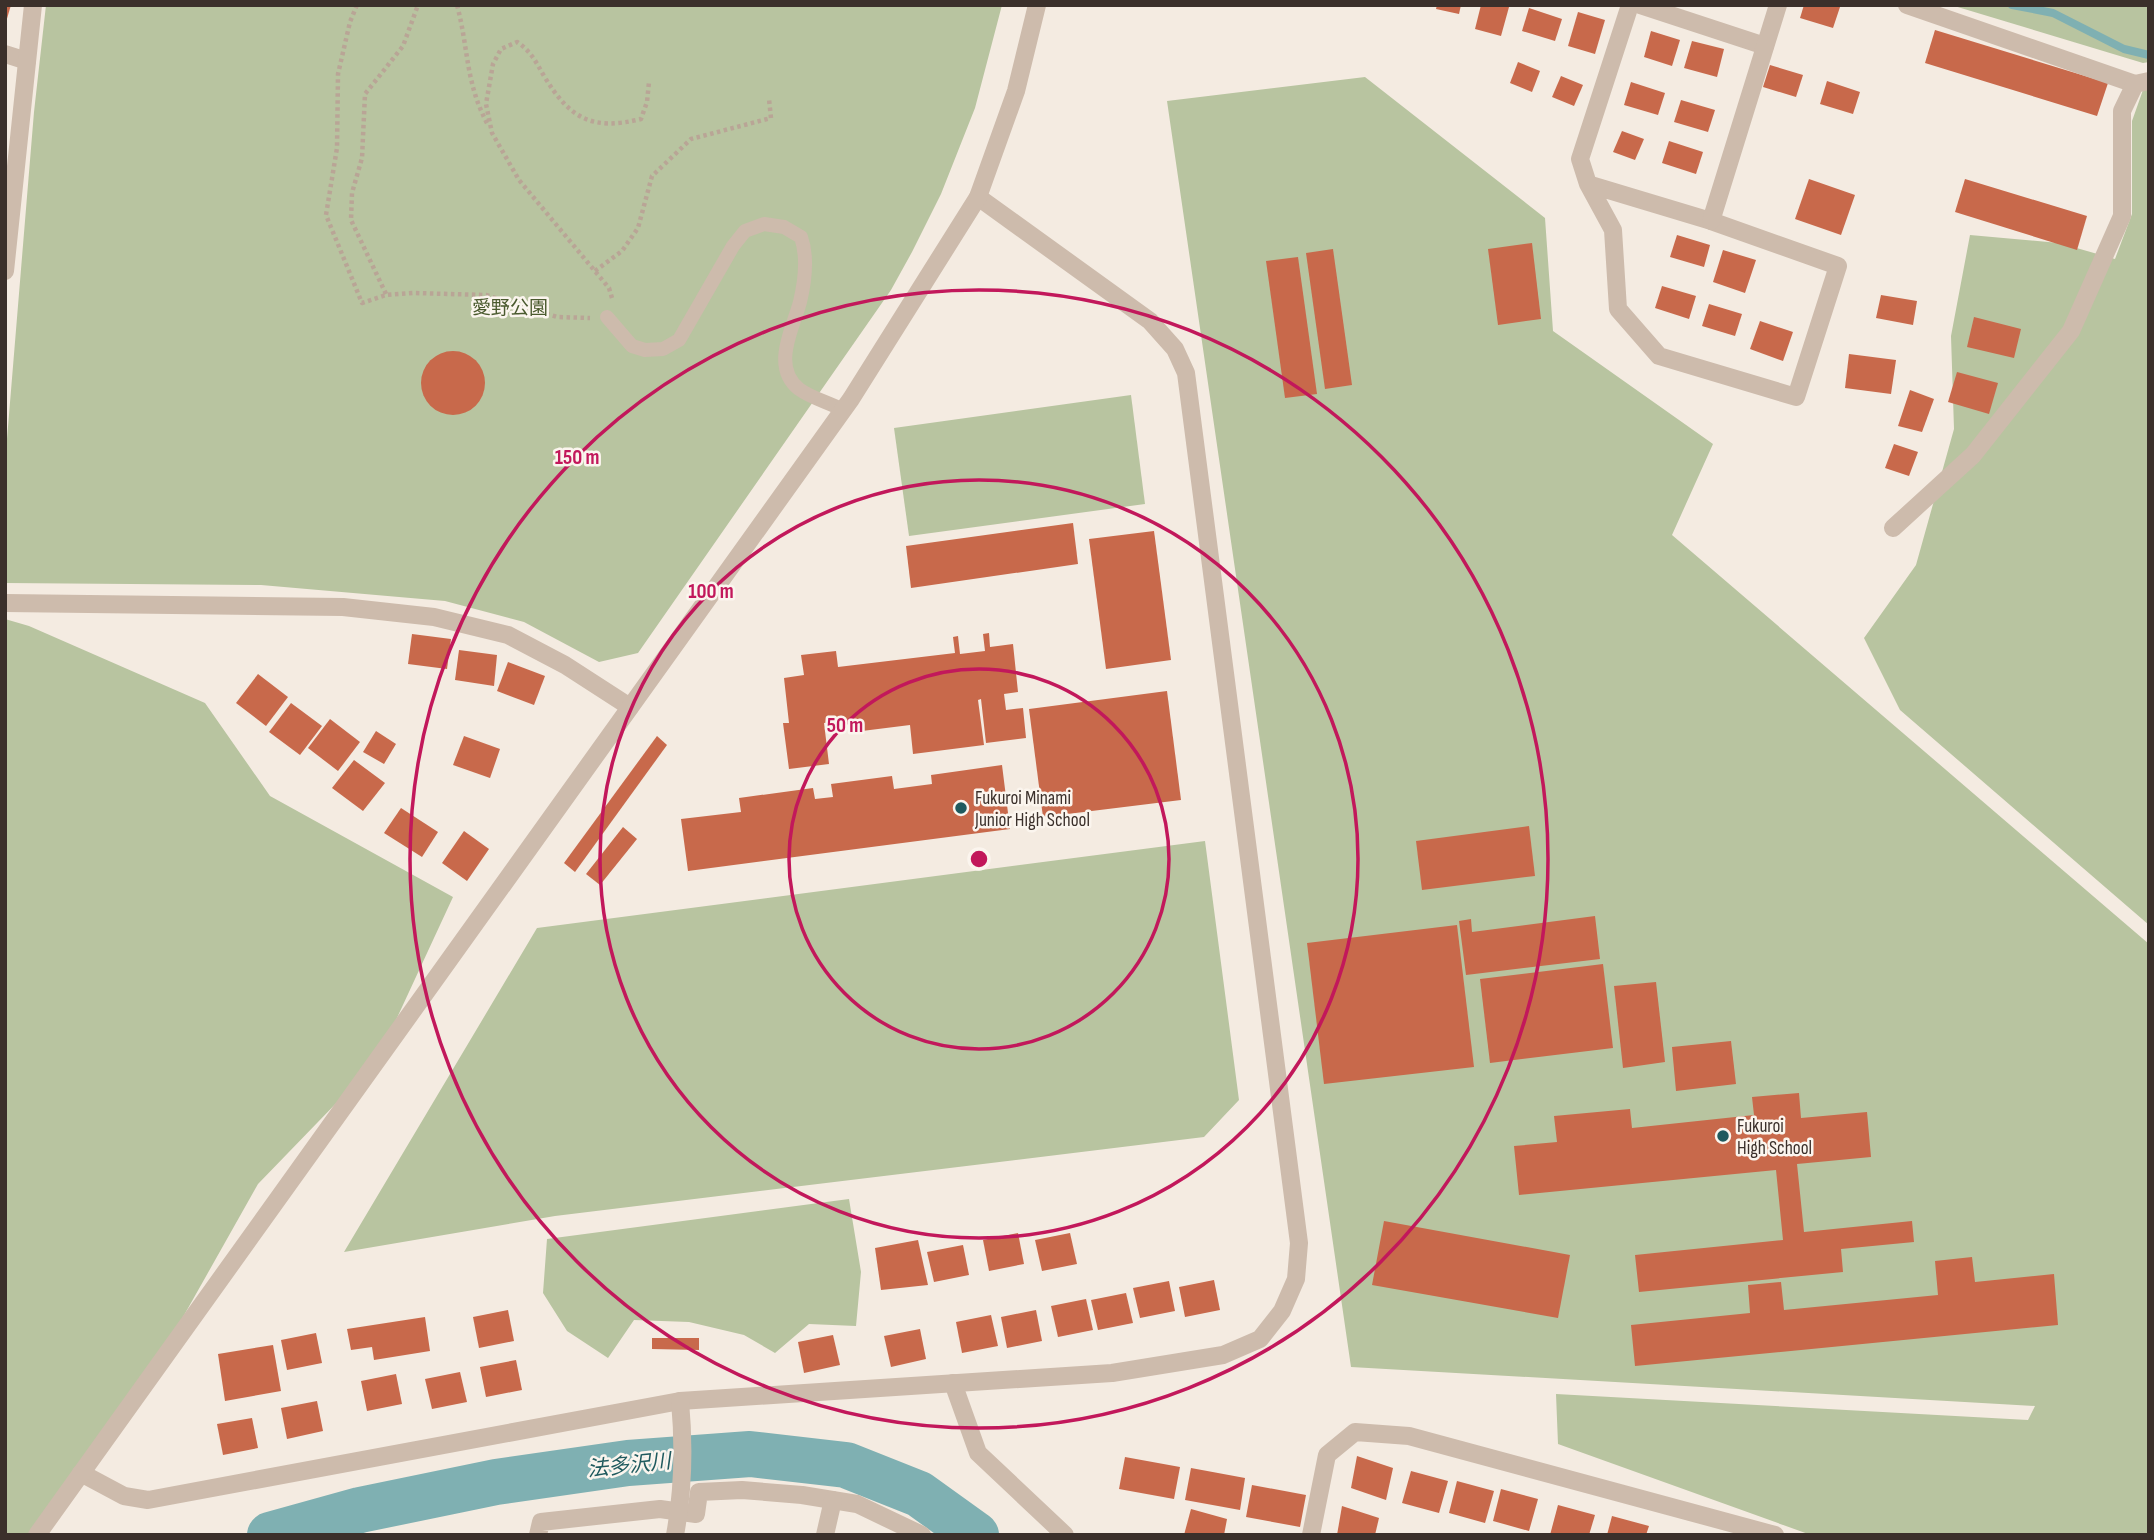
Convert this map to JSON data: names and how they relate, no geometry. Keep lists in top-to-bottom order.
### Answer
{
  "water": ["法多沢川"],
  "parks": ["愛野公園"],
  "places": ["Fukuroi Minami Junior High School", "Fukuroi High School"],
  "rings": ["150 m", "100 m", "50 m"]
}
